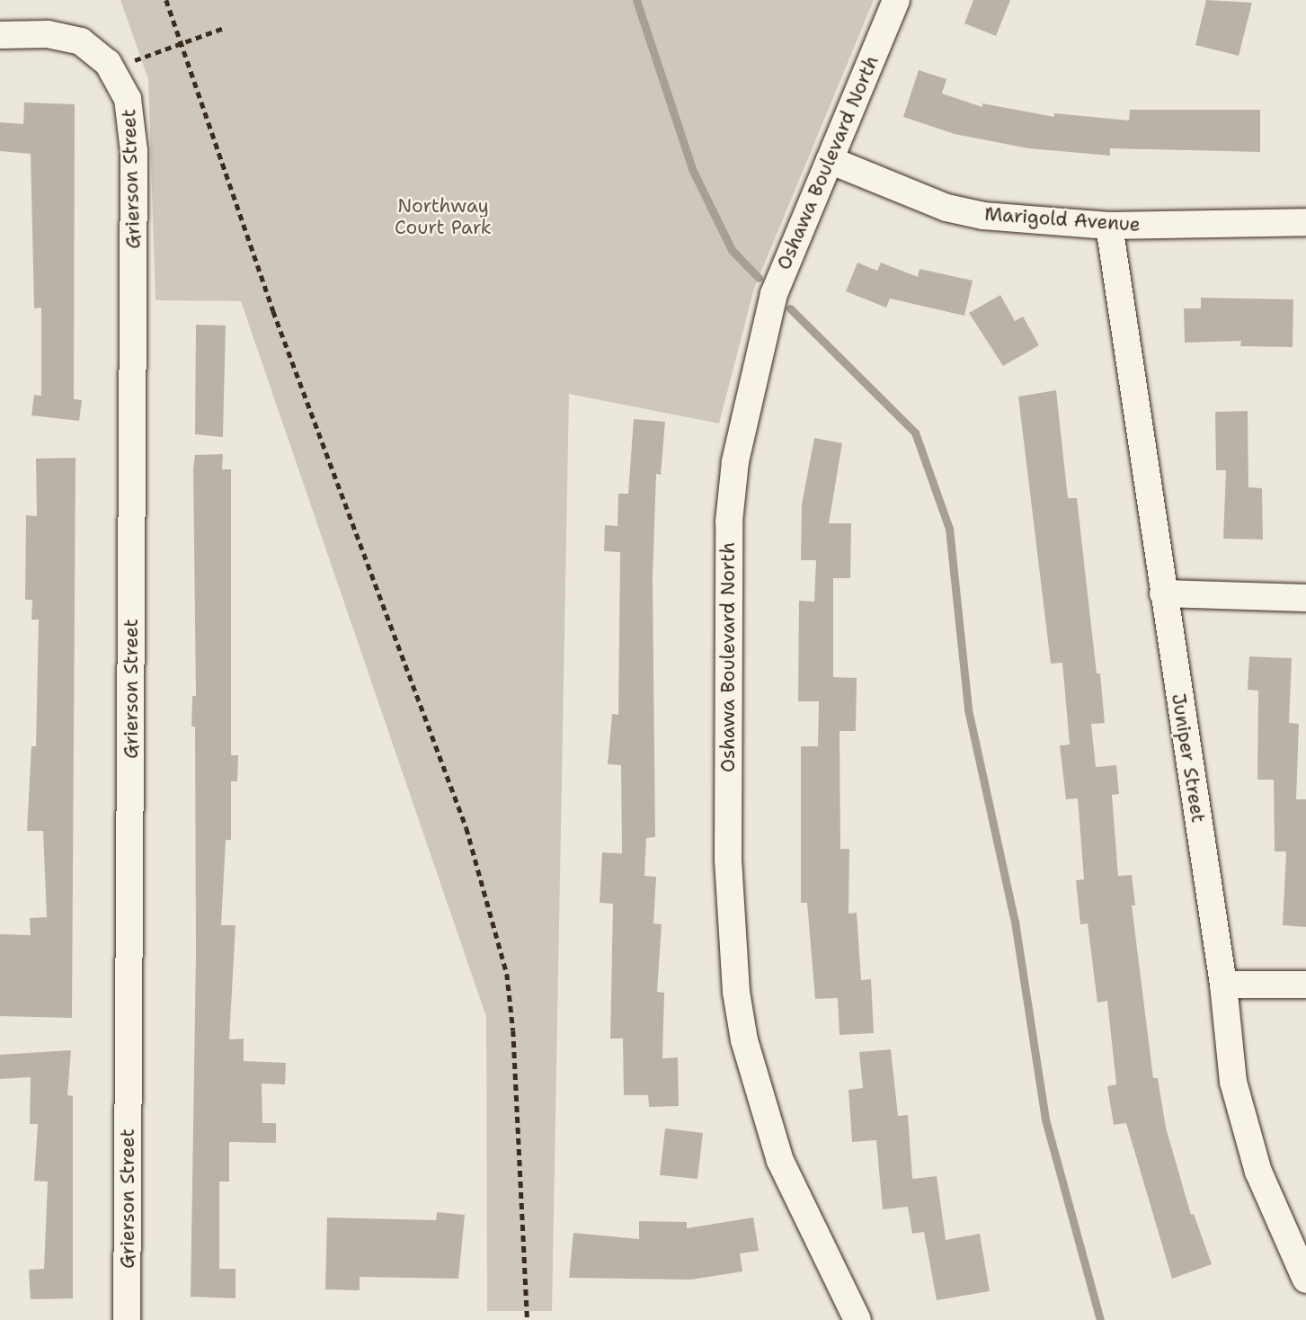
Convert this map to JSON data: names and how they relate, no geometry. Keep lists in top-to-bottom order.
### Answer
{
  "streets": {
    "street": [
      "Oshawa Boulevard North",
      "Grierson Street",
      "Marigold Avenue",
      "Juniper Street"
    ]
  },
  "crossings": [
    ["Oshawa Boulevard North", "Marigold Avenue"],
    ["Marigold Avenue", "Juniper Street"]
  ],
  "parks": ["Northway Court Park"]
}
